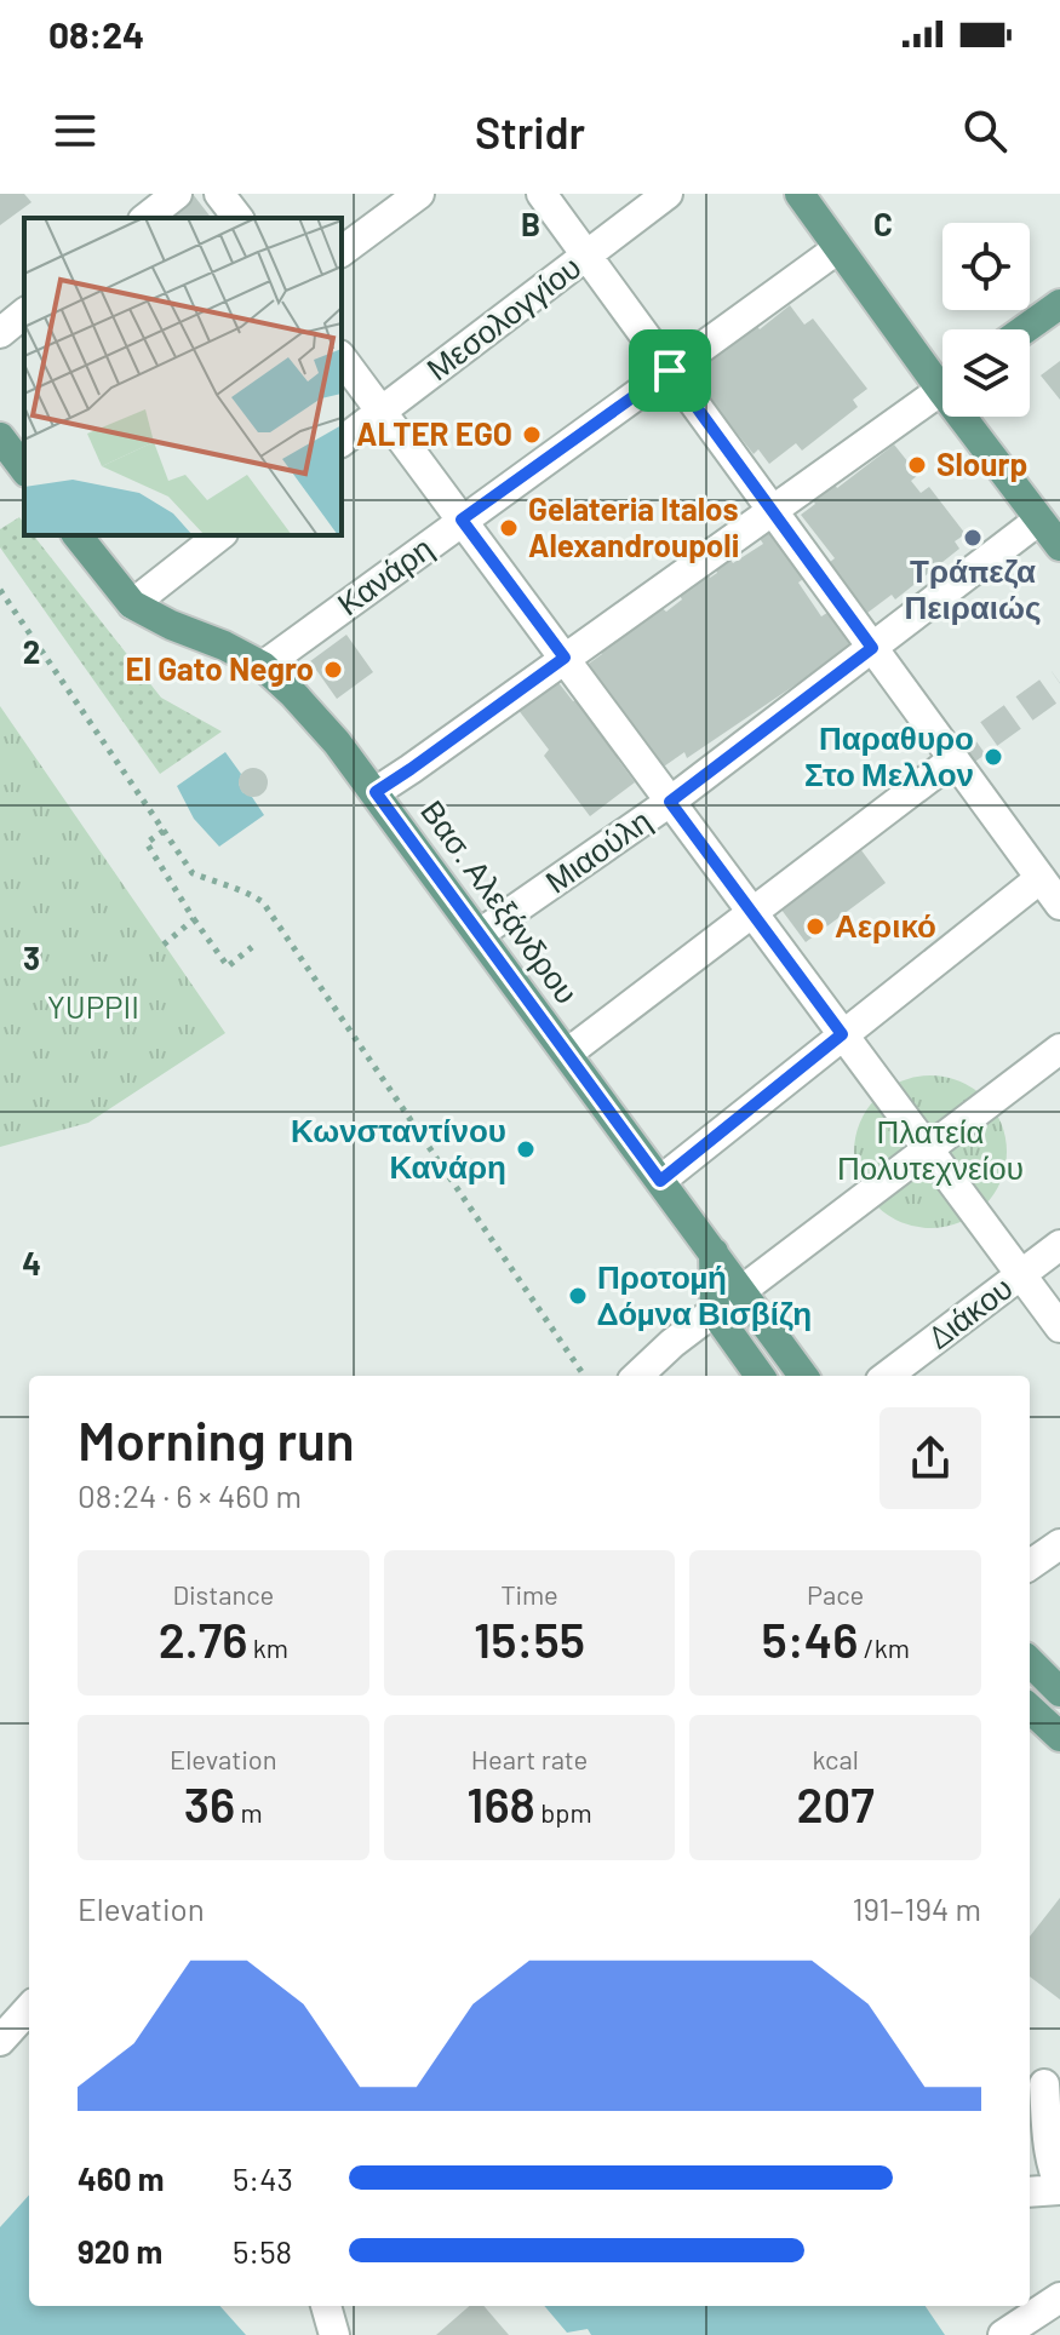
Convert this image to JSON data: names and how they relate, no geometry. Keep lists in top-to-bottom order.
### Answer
{
  "streets": {
    "main road": ["Βασ. Αλεξάνδρου"],
    "street": [
      "Μεσολογγίου",
      "Κανάρη",
      "Μιαούλη",
      "Διάκου"
    ]
  },
  "crossings": [
    ["Κανάρη", "Βασ. Αλεξάνδρου"],
    ["Μιαούλη", "Βασ. Αλεξάνδρου"]
  ],
  "parks": ["YUPPII", "Πλατεία Πολυτεχνείου"],
  "places": [
    "ALTER EGO",
    "Slourp",
    "Gelateria Italos Alexandroupoli",
    "Τράπεζα Πειραιώς",
    "El Gato Negro",
    "Παραθυρο Στο Μελλον",
    "Αερικό",
    "Κωνσταντίνου Κανάρη",
    "Προτομή Δόμνα Βισβίζη"
  ],
  "page": {
    "status": "08:24",
    "header": "Stridr",
    "heading": ["Morning run", "08:24 · 6 × 460 m"],
    "stats": [
      ["Distance", "2.76 km"],
      ["Time", "15:55"],
      ["Pace", "5:46 /km"],
      ["Elevation", "36 m"],
      ["Heart rate", "168 bpm"],
      ["kcal", "207"]
    ],
    "chart": ["Elevation", "191–194 m"],
    "list": [
      {
        "name": "460 m",
        "note": "5:43"
      },
      {
        "name": "920 m",
        "note": "5:58"
      }
    ]
  },
  "grid": {
    "columns": ["B", "C"],
    "rows": ["2", "3", "4"]
  }
}
